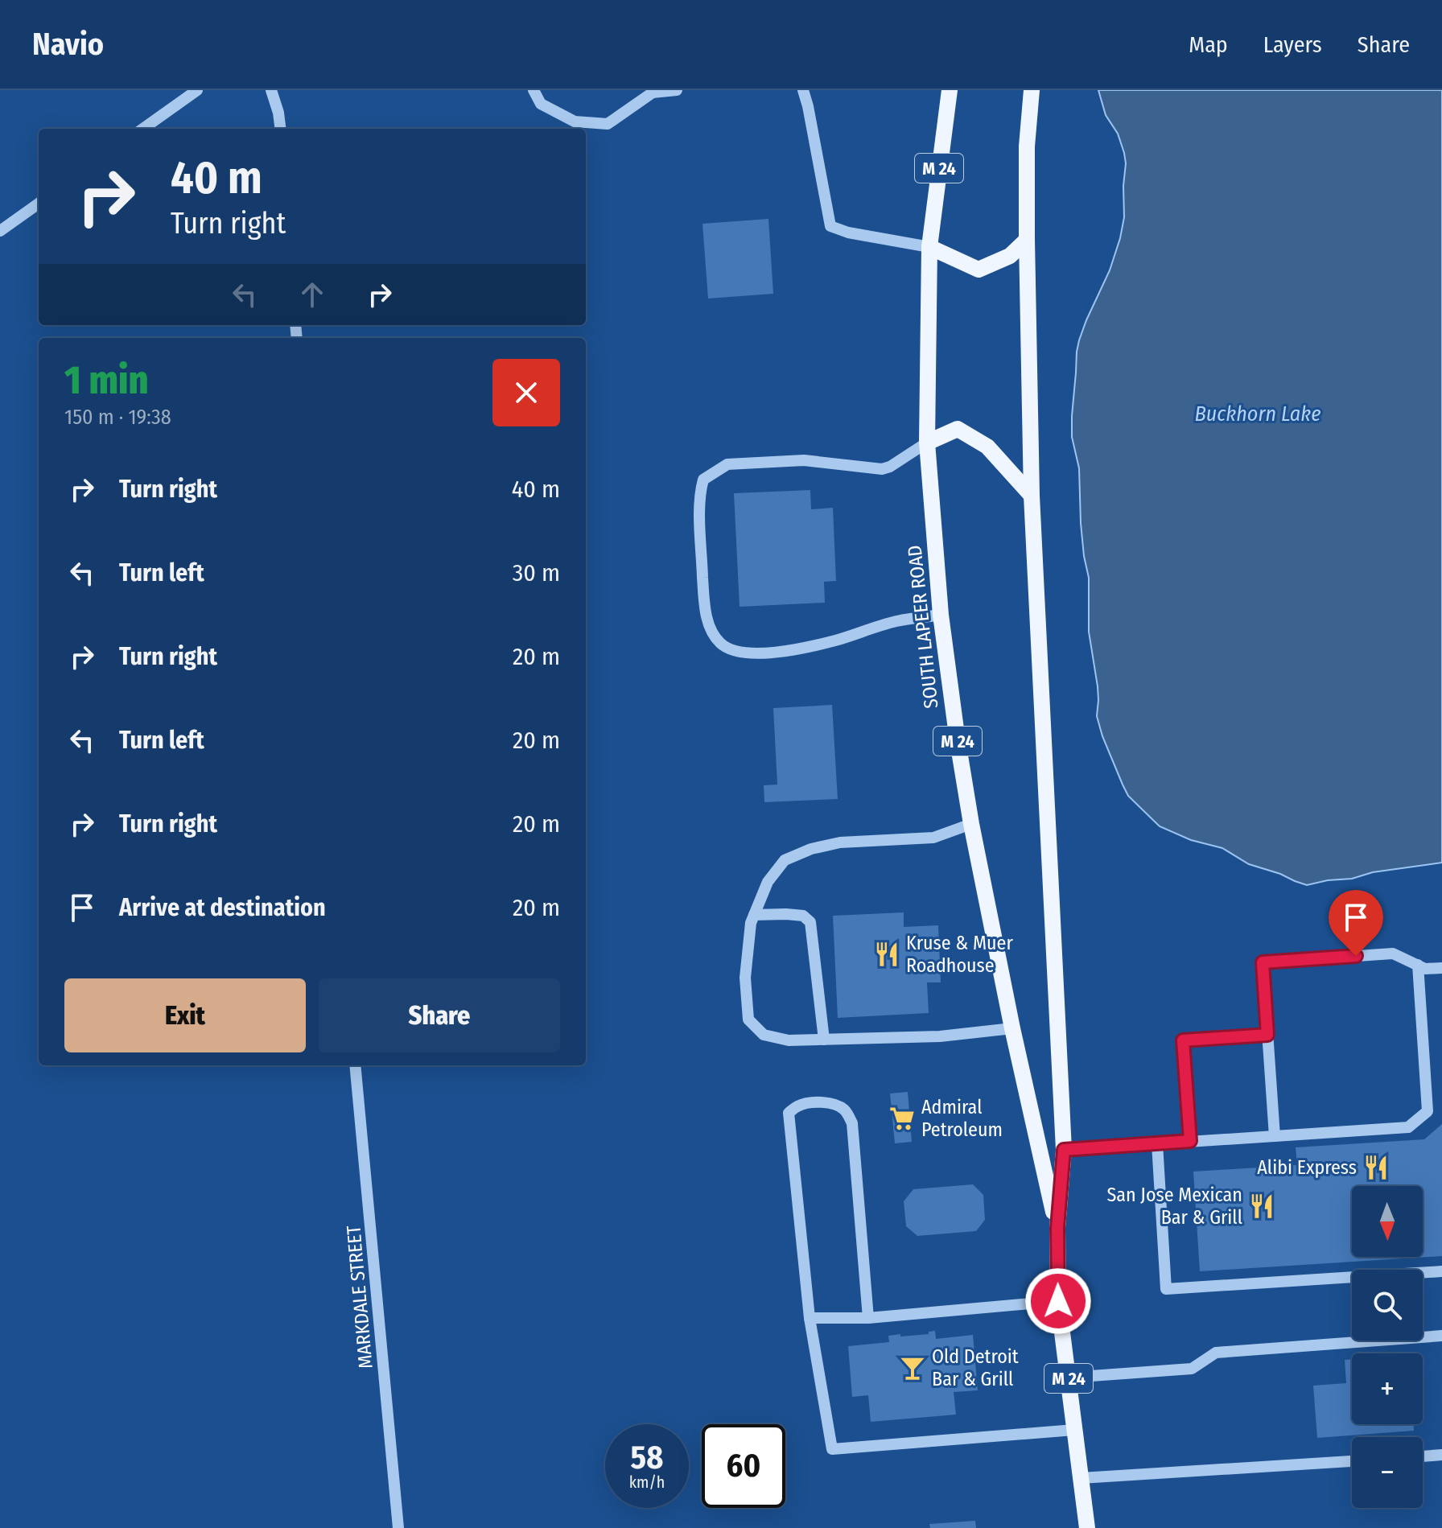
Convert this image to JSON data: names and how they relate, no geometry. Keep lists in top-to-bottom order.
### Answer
{
  "streets": {
    "main road": ["M 24", "SOUTH LAPEER ROAD"],
    "street": ["MARKDALE STREET"]
  },
  "water": ["Buckhorn Lake"],
  "places": {
    "restaurant": ["Kruse & Muer Roadhouse", "Alibi Express", "San Jose Mexican Bar & Grill"],
    "supermarket": ["Admiral Petroleum"],
    "bar": ["Old Detroit Bar & Grill"]
  },
  "north": "bottom",
  "page": {
    "header": "Navio",
    "nav": ["Map", "Layers", "Share"],
    "turn": ["40 m", "Turn right"],
    "heading": ["1 min", "150 m · 19:38"],
    "list": [
      {
        "name": "Turn right",
        "value": "40 m"
      },
      {
        "name": "Turn left",
        "value": "30 m"
      },
      {
        "name": "Turn right",
        "value": "20 m"
      },
      {
        "name": "Turn left",
        "value": "20 m"
      },
      {
        "name": "Turn right",
        "value": "20 m"
      },
      {
        "name": "Arrive at destination",
        "value": "20 m"
      }
    ],
    "buttons": ["Exit", "Share"],
    "map_buttons": ["+", "−"],
    "speed": "58 km/h",
    "limit": "60"
  }
}
